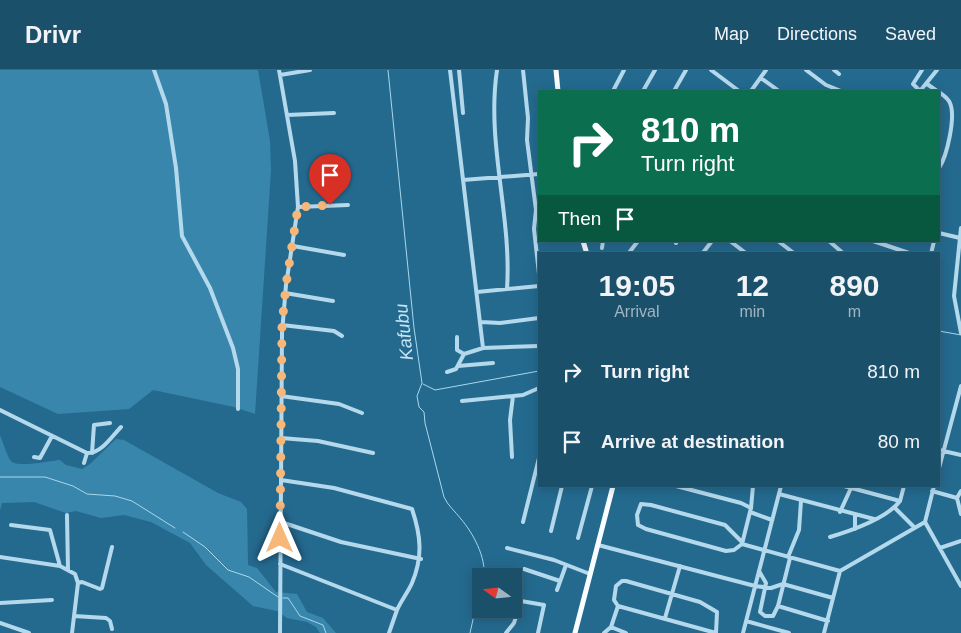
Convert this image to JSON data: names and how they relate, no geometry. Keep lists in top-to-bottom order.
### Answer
{
  "water": ["Kafubu"],
  "north": "left",
  "page": {
    "header": "Drivr",
    "nav": ["Map", "Directions", "Saved"],
    "turn": ["810 m", "Turn right"],
    "then": "Then",
    "eta": [
      "19:05",
      "Arrival",
      "12",
      "min",
      "890",
      "m"
    ],
    "list": [
      {
        "name": "Turn right",
        "value": "810 m"
      },
      {
        "name": "Arrive at destination",
        "value": "80 m"
      }
    ]
  }
}
